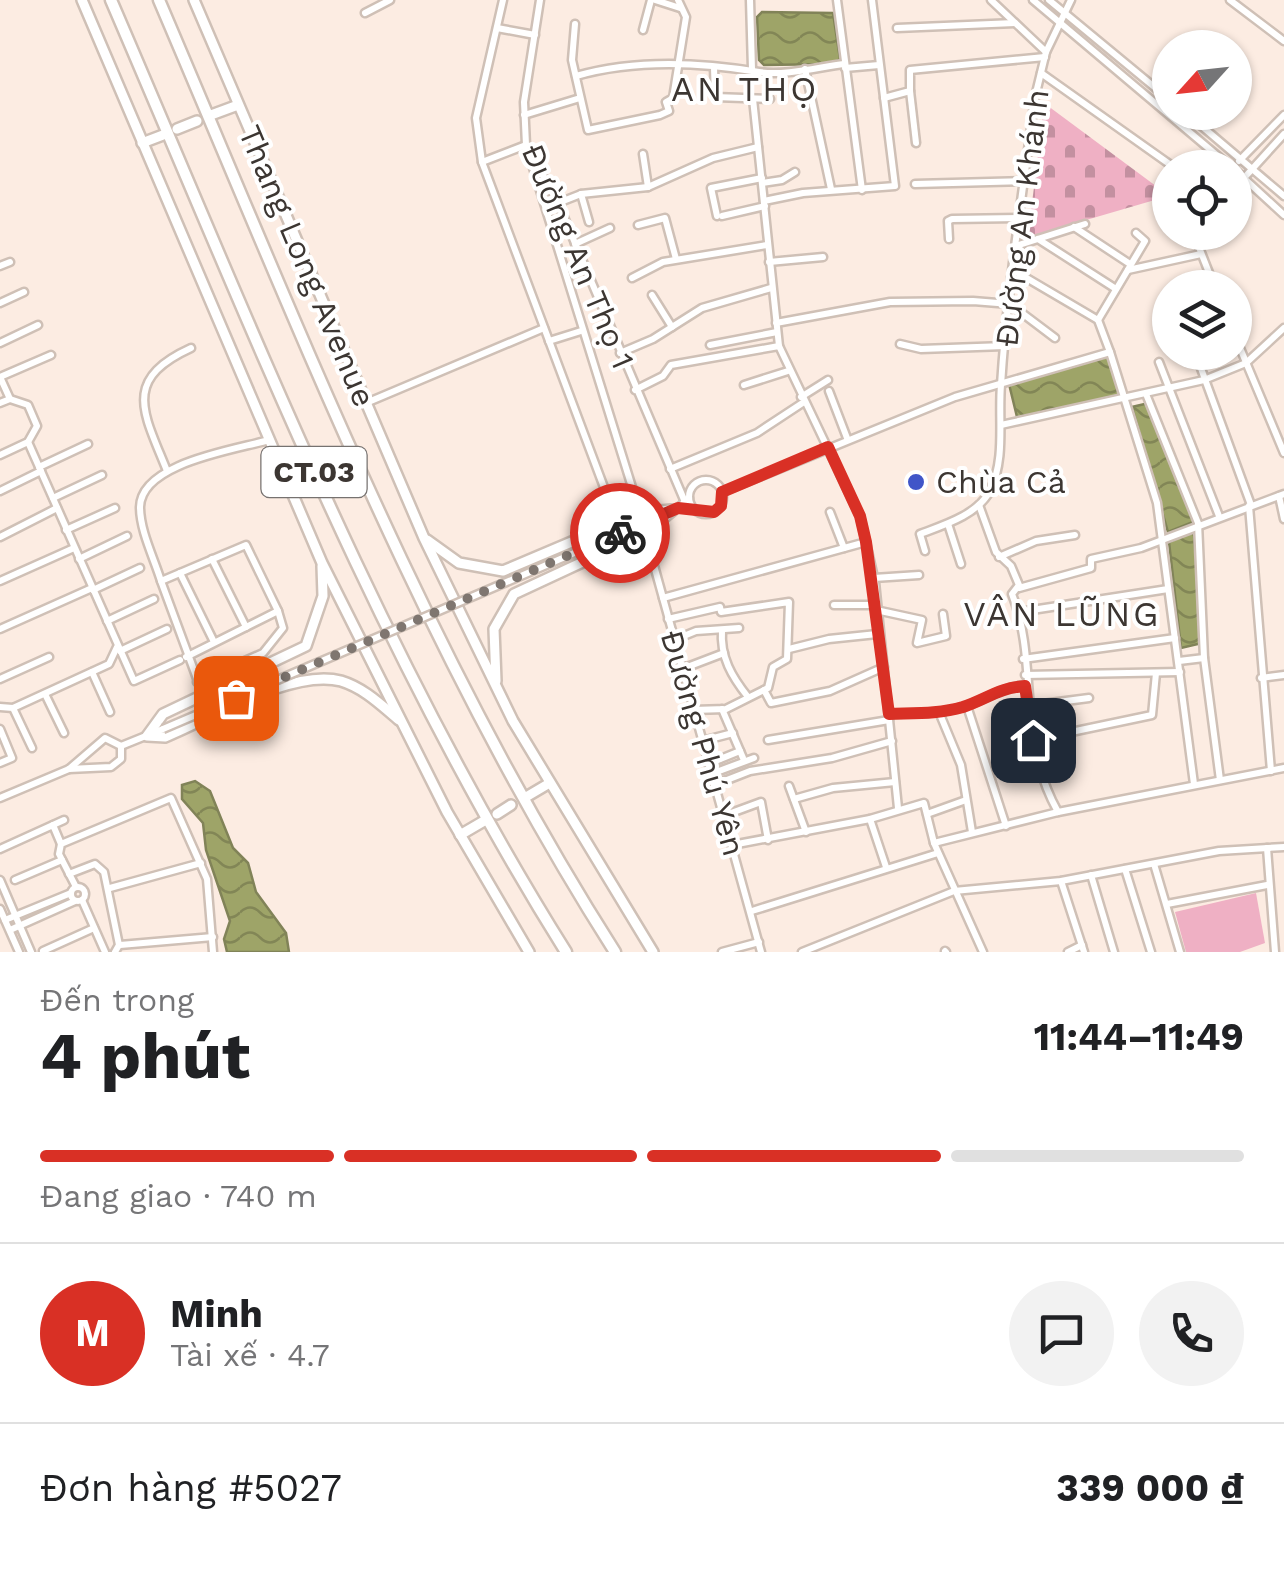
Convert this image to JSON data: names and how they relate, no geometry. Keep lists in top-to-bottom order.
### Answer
{
  "streets": {
    "highway": ["CT.03"],
    "main road": ["Thang Long Avenue"],
    "street": ["Đường An Khánh", "Đường An Thọ 1", "Đường Phú Yên"]
  },
  "districts": ["AN THỌ", "VÂN LŨNG"],
  "places": ["Chùa Cả"],
  "north": "bottom left",
  "page": {
    "heading": ["4 phút", "Đến trong", "11:44–11:49"],
    "panel": [
      "Minh",
      "Tài xế · 4.7",
      "Đơn hàng #5027",
      "339 000 ₫"
    ],
    "bar": "Đang giao · 740 m",
    "round": "M"
  }
}
